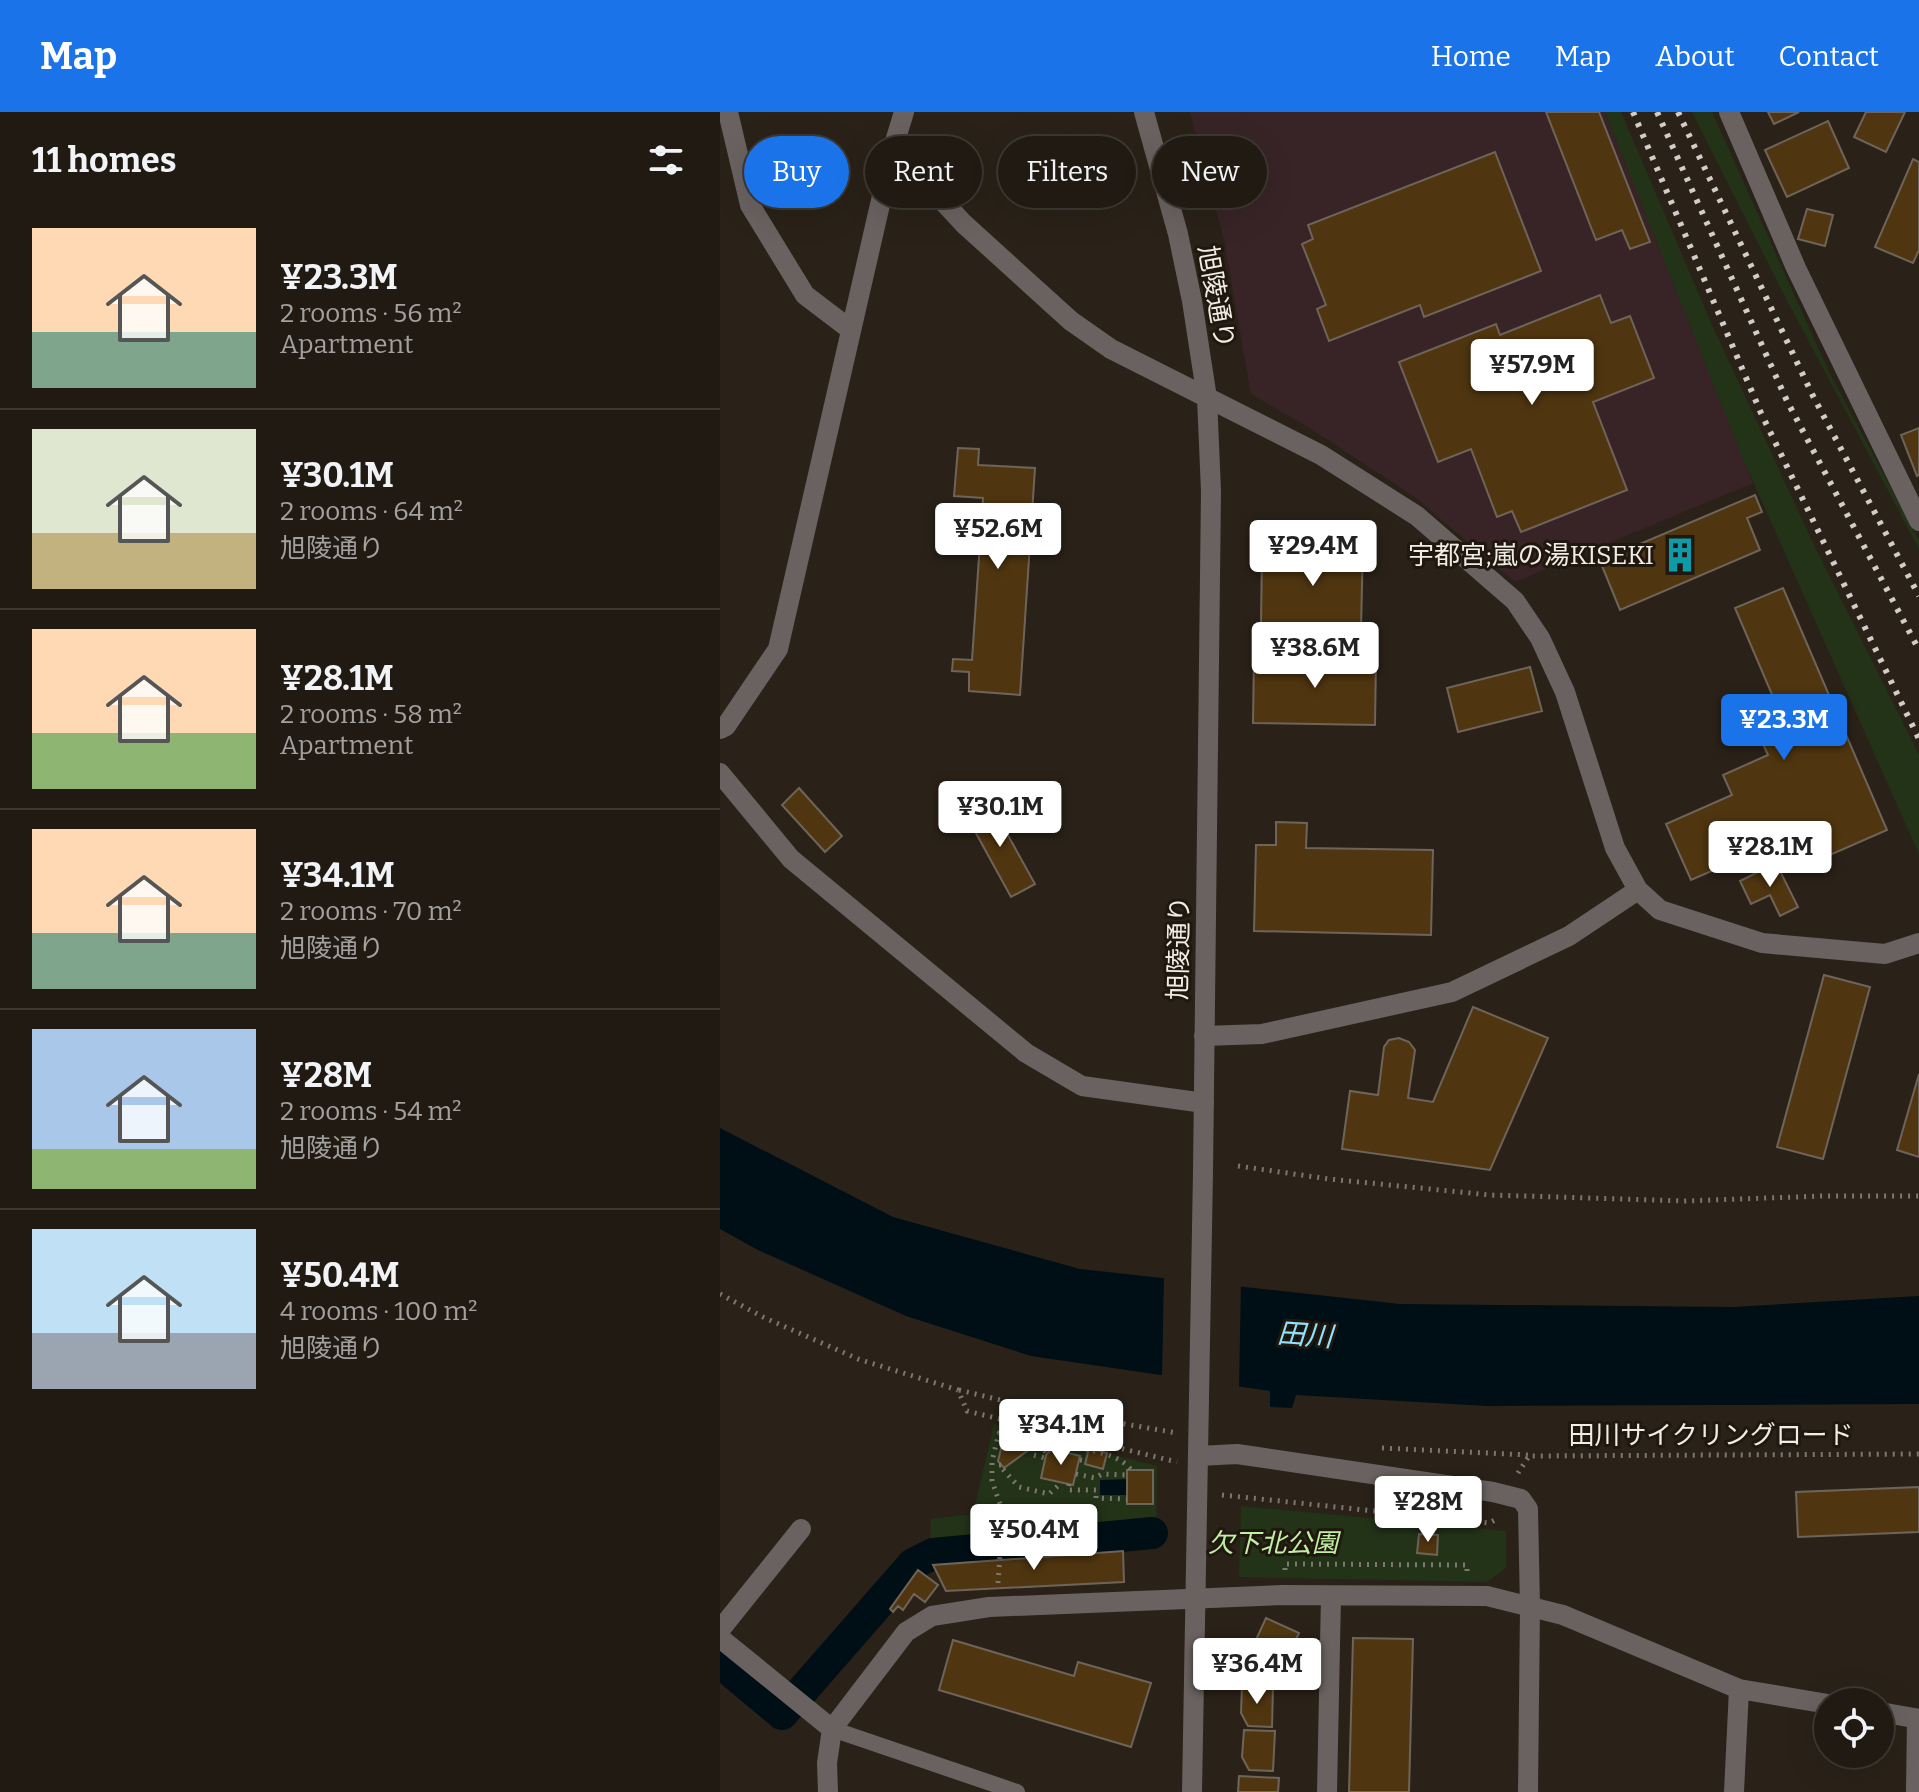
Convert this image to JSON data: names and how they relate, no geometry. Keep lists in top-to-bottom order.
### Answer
{
  "streets": {
    "street": ["旭陵通り"],
    "path": ["田川サイクリングロード"]
  },
  "water": ["田川"],
  "parks": ["欠下北公園"],
  "places": {
    "building": ["宇都宮;嵐の湯KISEKI"]
  },
  "page": {
    "header": "Map",
    "nav": [
      "Home",
      "Map",
      "About",
      "Contact"
    ],
    "heading": "11 homes",
    "chip": [
      "Buy",
      "Rent",
      "Filters",
      "New"
    ],
    "list": [
      {
        "name": "¥23.3M",
        "note": "2 rooms · 56 m² · Apartment"
      },
      {
        "name": "¥30.1M",
        "note": "2 rooms · 64 m² · 旭陵通り"
      },
      {
        "name": "¥28.1M",
        "note": "2 rooms · 58 m² · Apartment"
      },
      {
        "name": "¥34.1M",
        "note": "2 rooms · 70 m² · 旭陵通り"
      },
      {
        "name": "¥28M",
        "note": "2 rooms · 54 m² · 旭陵通り"
      },
      {
        "name": "¥50.4M",
        "note": "4 rooms · 100 m² · 旭陵通り"
      }
    ],
    "price": [
      "¥57.9M",
      "¥52.6M",
      "¥29.4M",
      "¥38.6M",
      "¥23.3M",
      "¥30.1M",
      "¥28.1M",
      "¥34.1M",
      "¥28M",
      "¥50.4M",
      "¥36.4M"
    ]
  }
}
